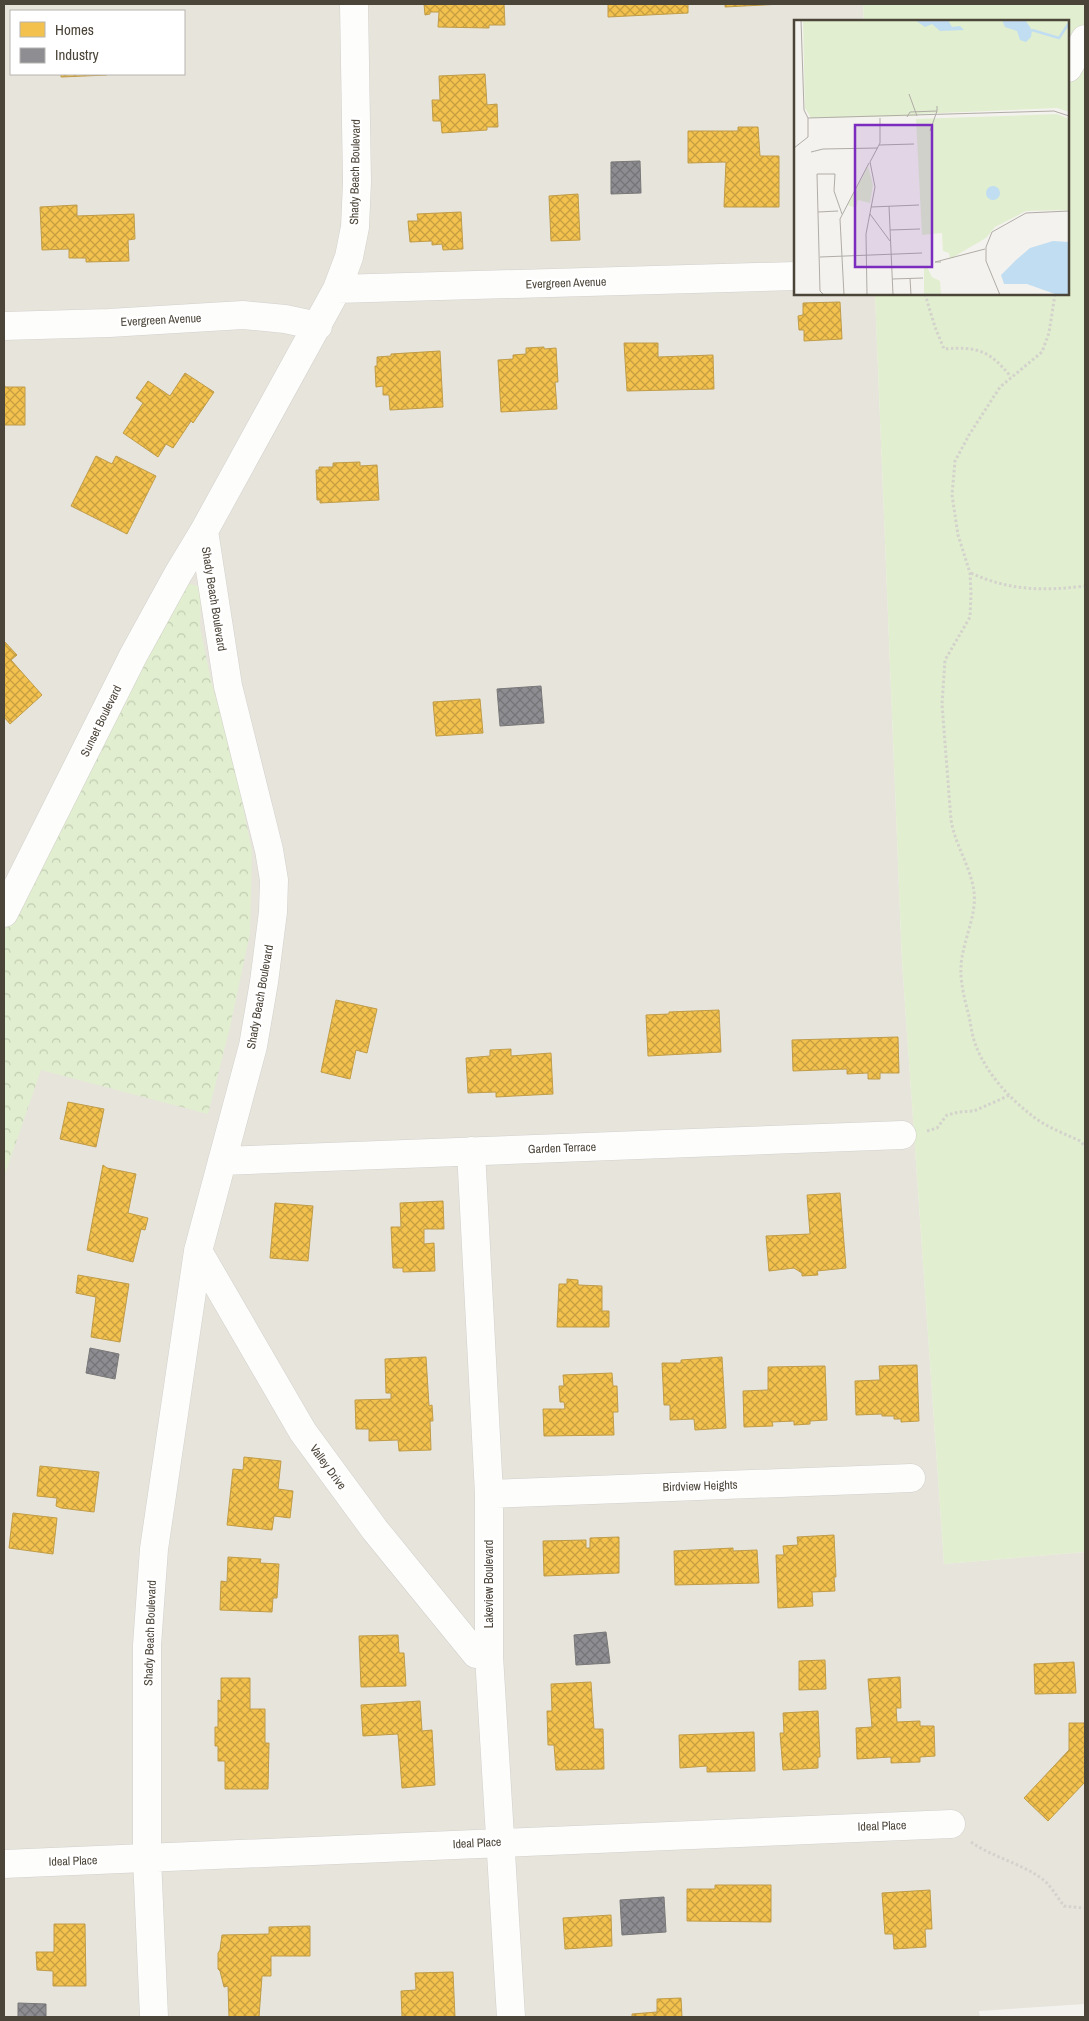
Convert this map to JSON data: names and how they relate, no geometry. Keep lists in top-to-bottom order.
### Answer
{
  "streets": {
    "street": [
      "Shady Beach Boulevard",
      "Evergreen Avenue",
      "Sunset Boulevard",
      "Garden Terrace",
      "Valley Drive",
      "Birdview Heights",
      "Lakeview Boulevard",
      "Ideal Place"
    ]
  },
  "crossings": [
    ["Shady Beach Boulevard", "Evergreen Avenue"],
    ["Shady Beach Boulevard", "Sunset Boulevard"],
    ["Shady Beach Boulevard", "Garden Terrace"],
    ["Shady Beach Boulevard", "Valley Drive"],
    ["Shady Beach Boulevard", "Ideal Place"],
    ["Garden Terrace", "Lakeview Boulevard"],
    ["Valley Drive", "Lakeview Boulevard"],
    ["Birdview Heights", "Lakeview Boulevard"],
    ["Lakeview Boulevard", "Ideal Place"]
  ],
  "legend": ["Homes", "Industry"]
}
